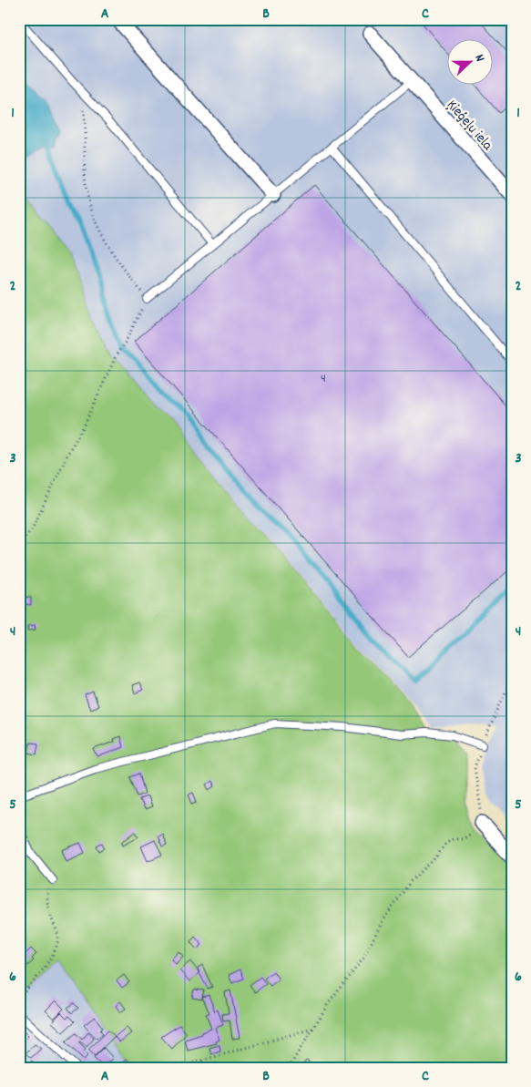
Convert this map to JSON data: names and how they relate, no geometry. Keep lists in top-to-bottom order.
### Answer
{
  "streets": {
    "street": ["Ķieģeļu iela"]
  },
  "house_numbers": ["4"],
  "north": "right",
  "grid": {
    "columns": ["A", "B", "C"],
    "rows": [
      "1",
      "2",
      "3",
      "4",
      "5",
      "6"
    ]
  }
}
